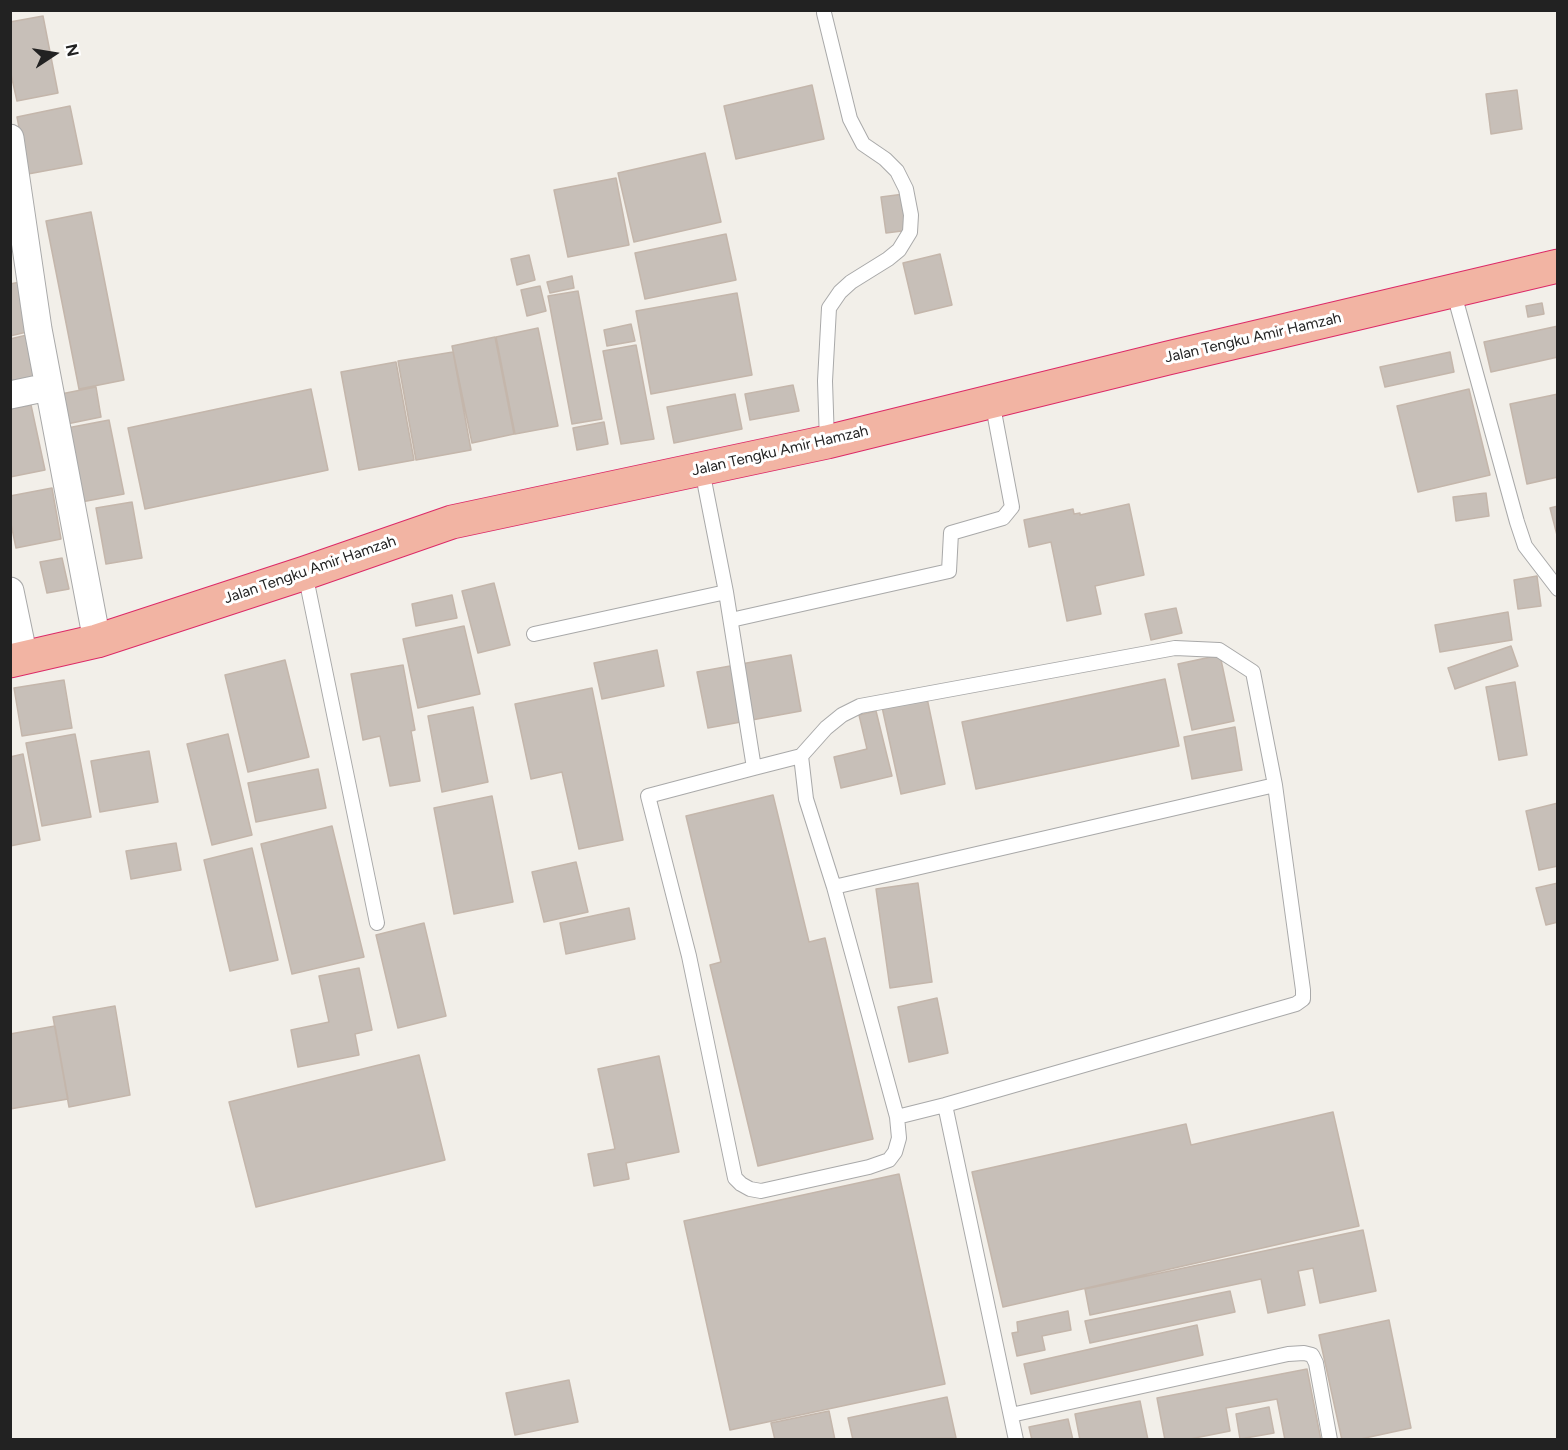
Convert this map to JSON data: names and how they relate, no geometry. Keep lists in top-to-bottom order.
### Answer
{
  "streets": {
    "highway": ["Jalan Tengku Amir Hamzah"]
  },
  "north": "right"
}
